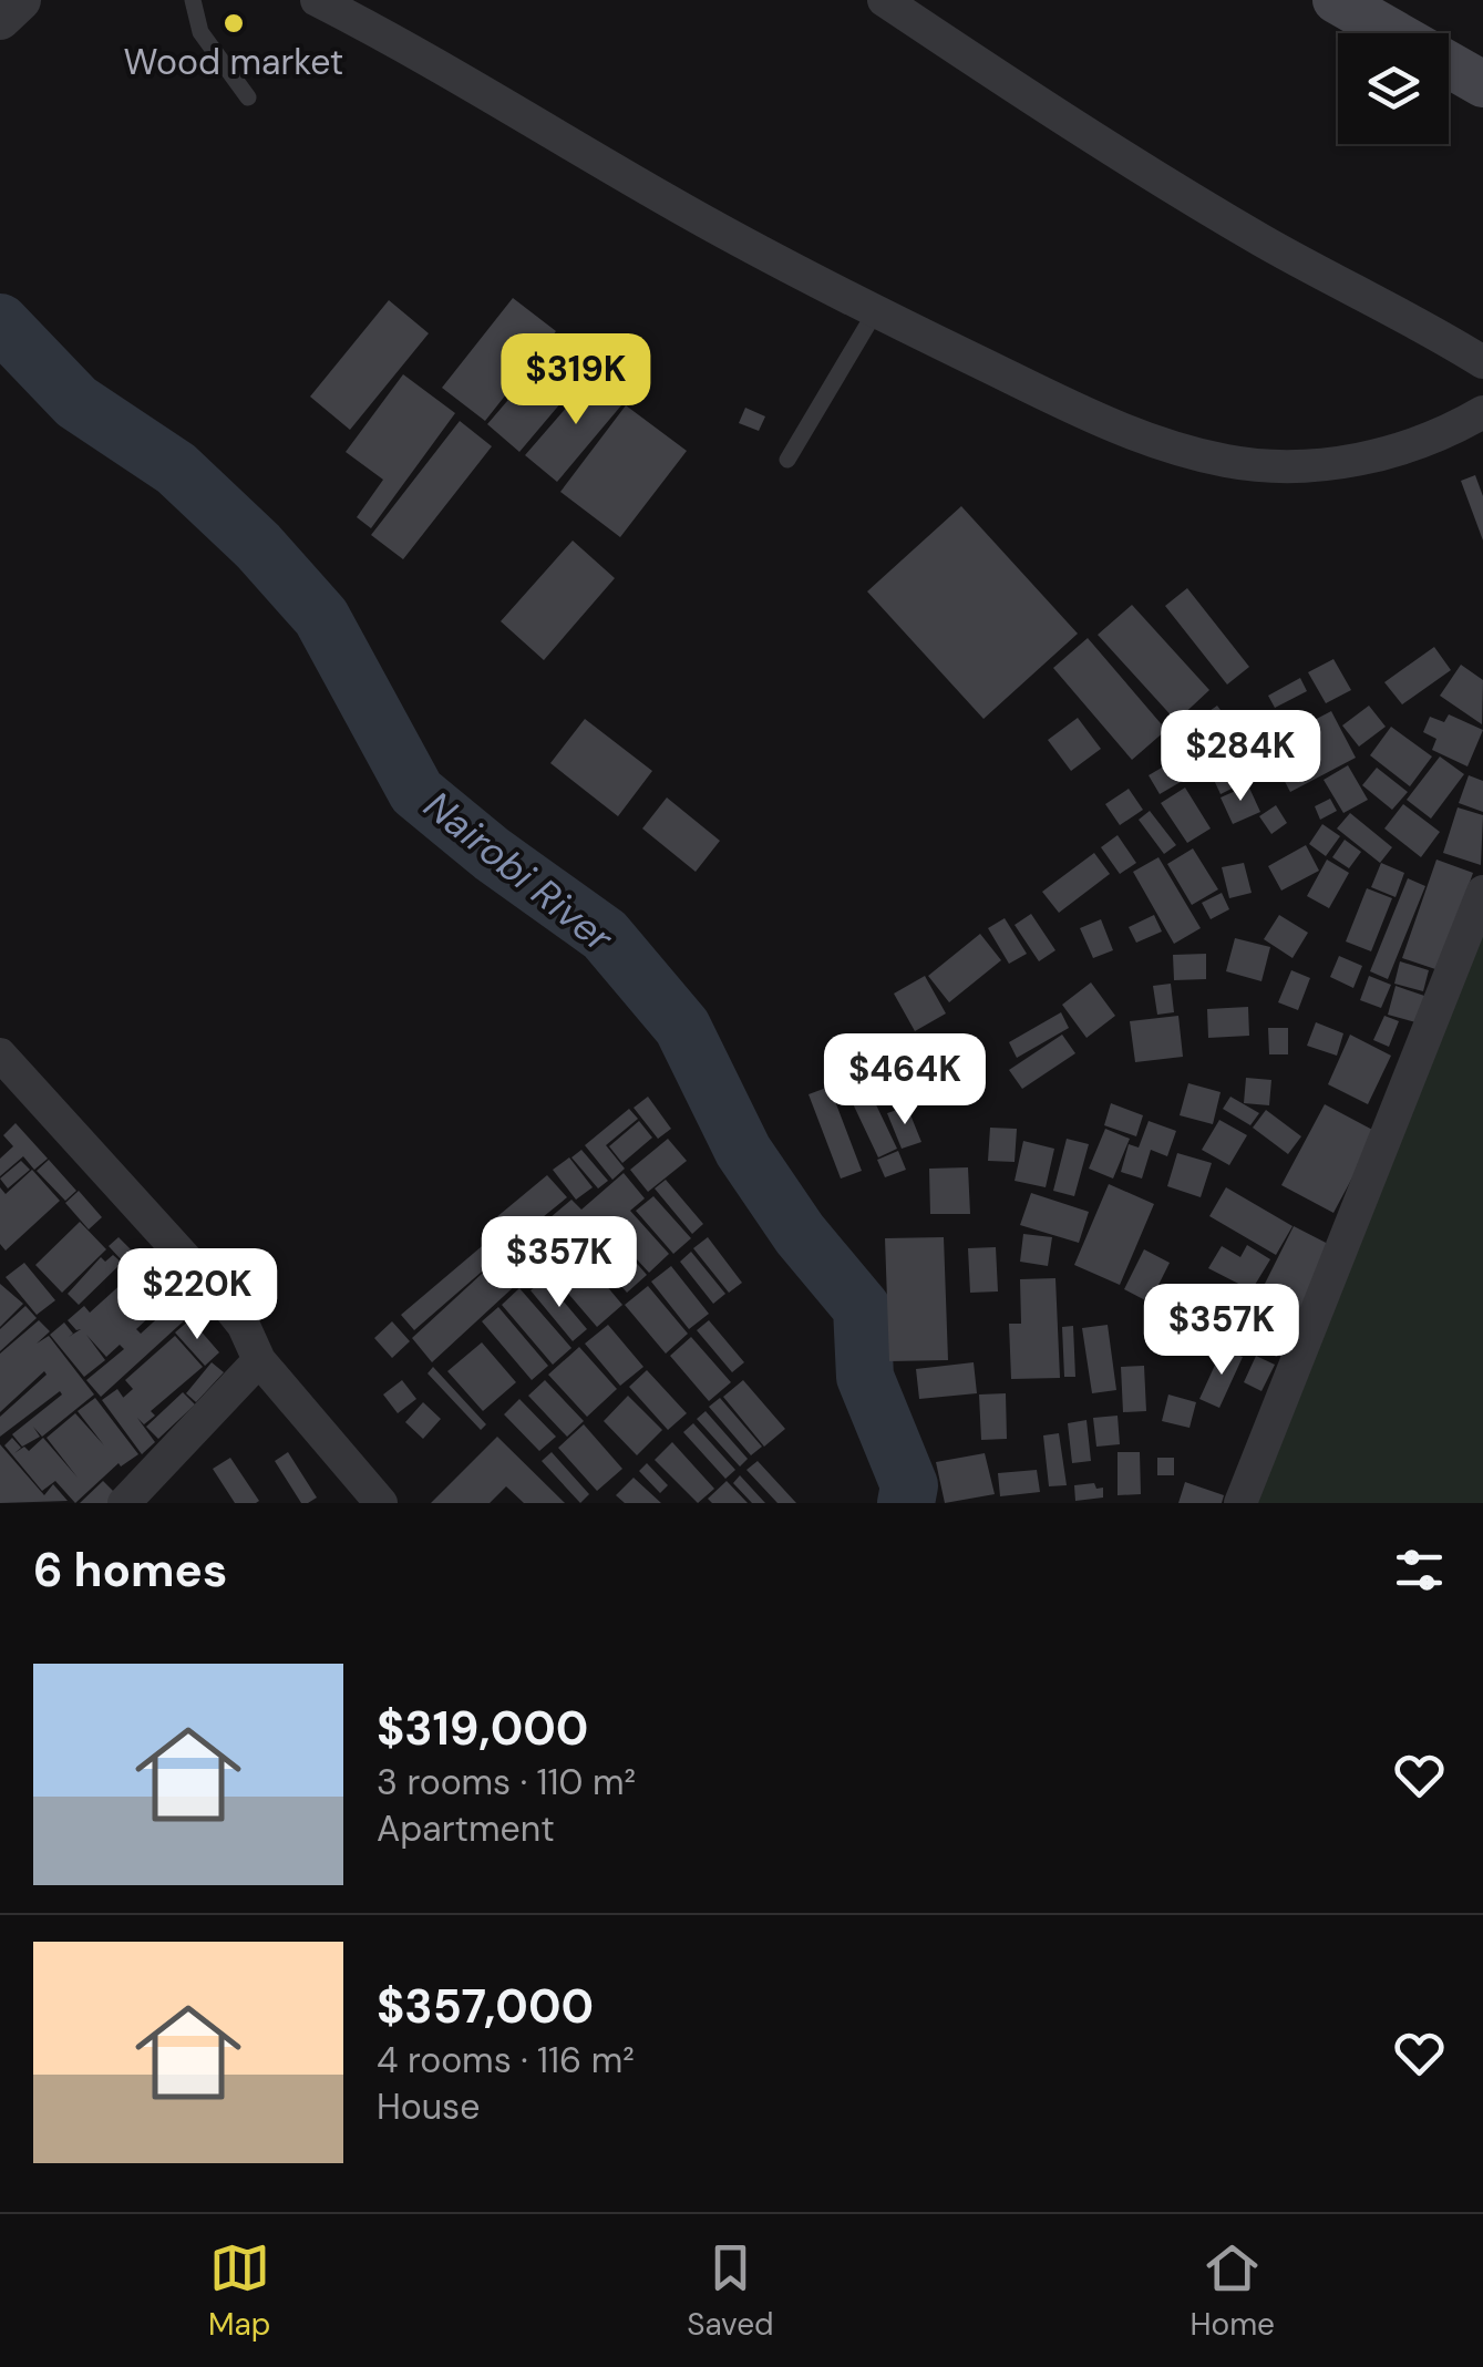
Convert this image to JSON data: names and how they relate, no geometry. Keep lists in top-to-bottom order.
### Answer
{
  "water": ["Nairobi River"],
  "places": ["Wood market"],
  "page": {
    "price": [
      "$319K",
      "$284K",
      "$464K",
      "$357K",
      "$220K",
      "$357K"
    ],
    "heading": "6 homes",
    "list": [
      {
        "name": "$319,000",
        "note": "3 rooms · 110 m² · Apartment"
      },
      {
        "name": "$357,000",
        "note": "4 rooms · 116 m² · House"
      }
    ],
    "tabs": ["Map", "Saved", "Home"]
  }
}
